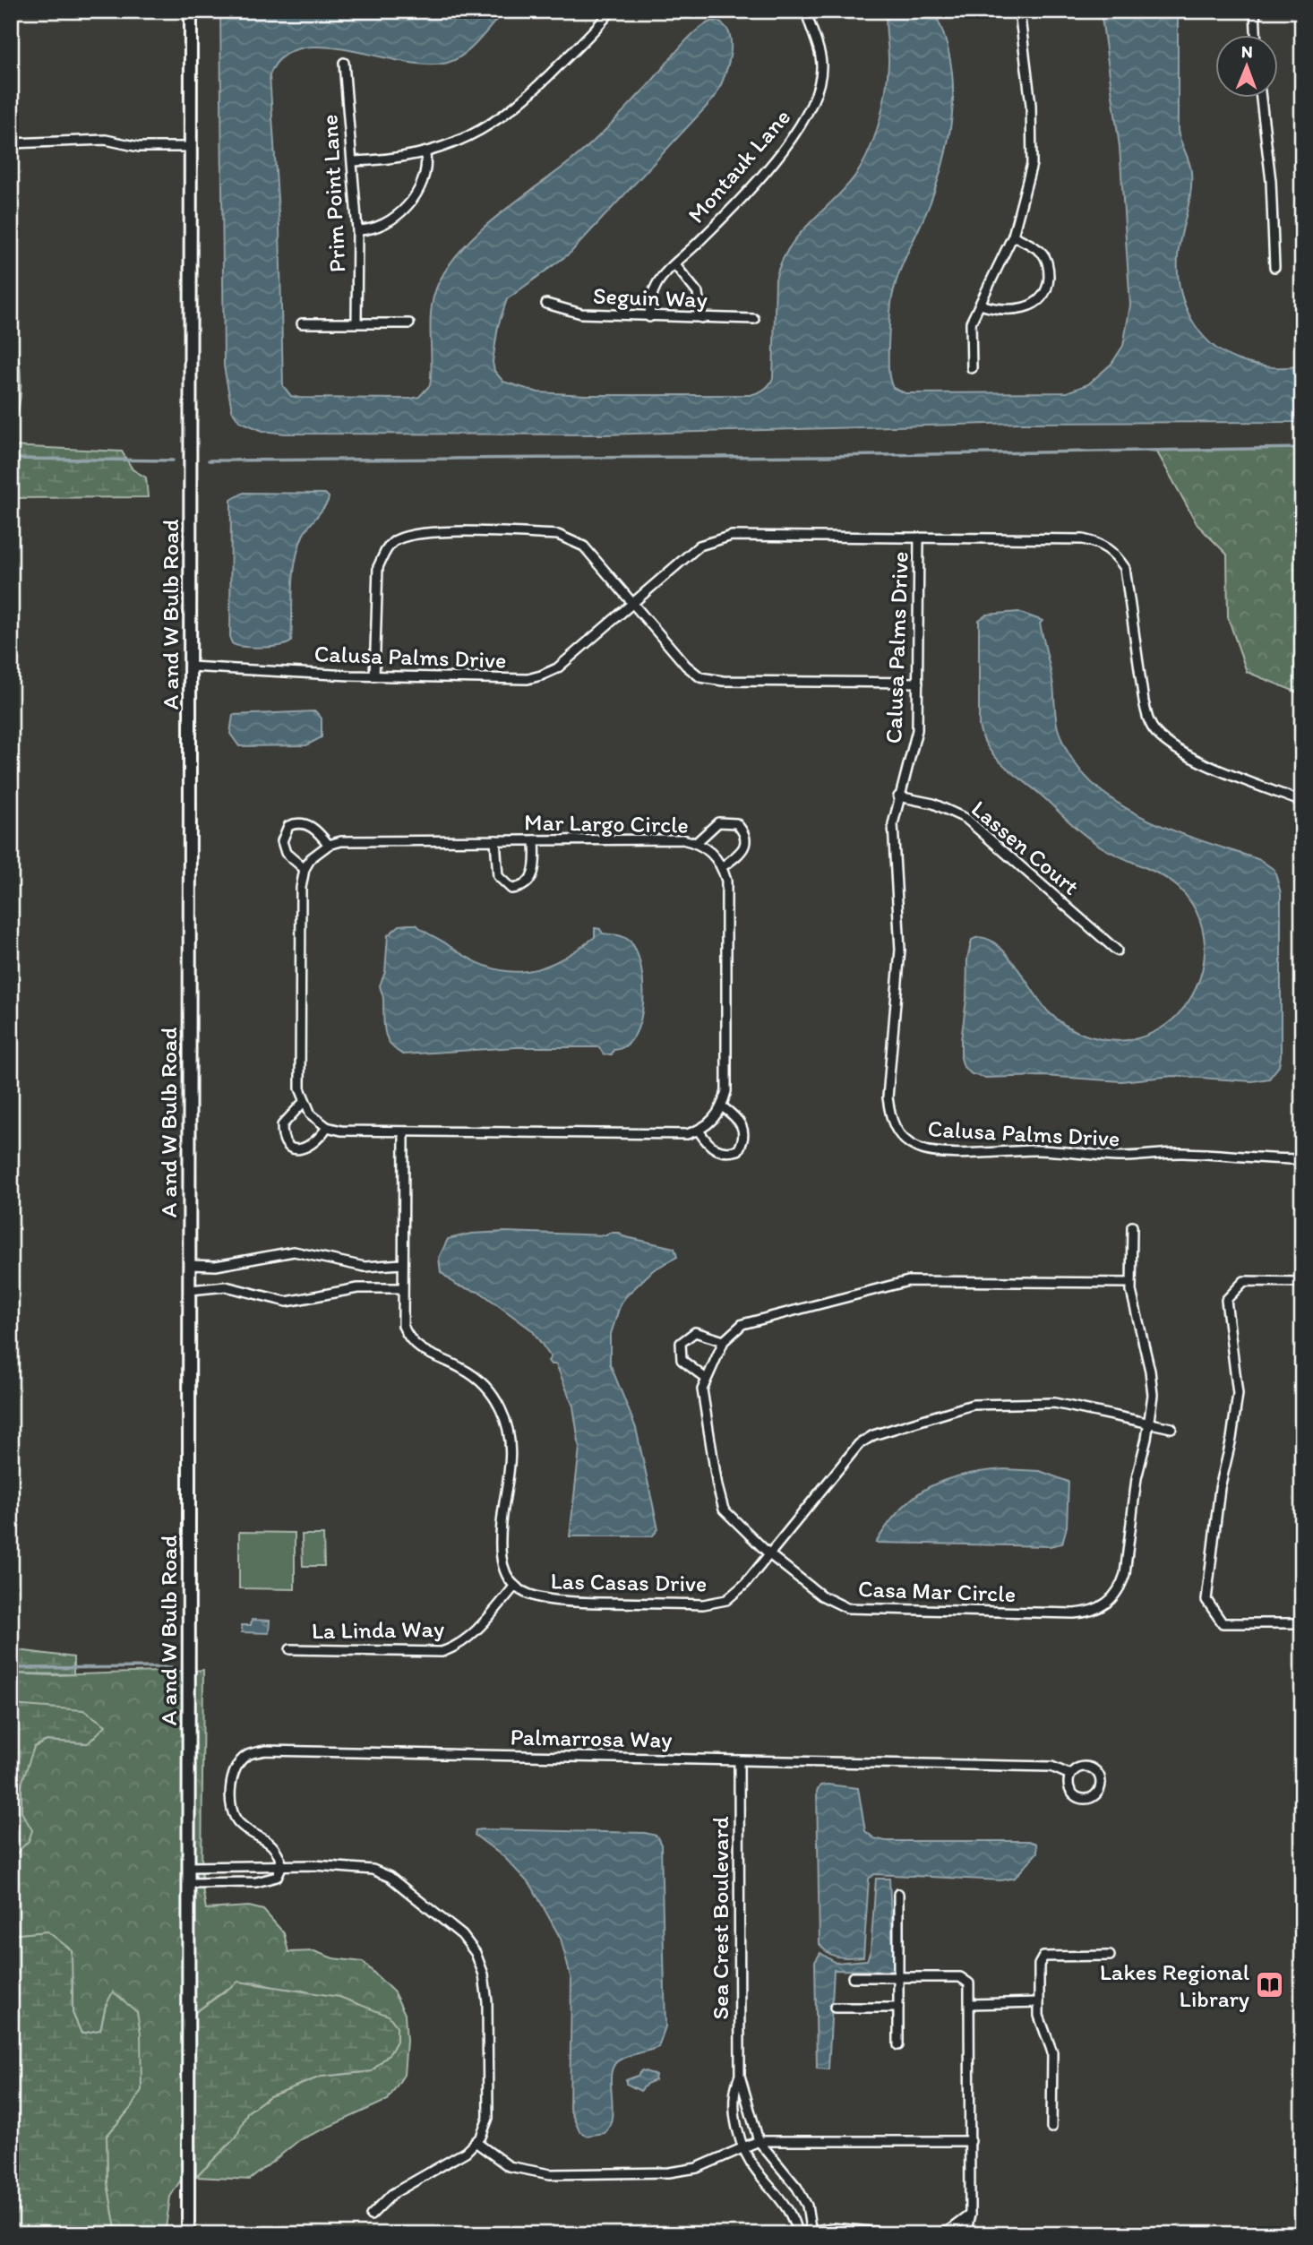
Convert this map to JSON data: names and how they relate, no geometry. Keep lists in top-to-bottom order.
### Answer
{
  "streets": {
    "street": [
      "Montauk Lane",
      "Prim Point Lane",
      "Seguin Way",
      "A and W Bulb Road",
      "Calusa Palms Drive",
      "Mar Largo Circle",
      "Lassen Court",
      "Las Casas Drive",
      "Casa Mar Circle",
      "La Linda Way",
      "Palmarrosa Way",
      "Sea Crest Boulevard"
    ]
  },
  "crossings": [
    ["Montauk Lane", "Seguin Way"],
    ["A and W Bulb Road", "Calusa Palms Drive"],
    ["Calusa Palms Drive", "Lassen Court"],
    ["Las Casas Drive", "Casa Mar Circle"],
    ["Las Casas Drive", "La Linda Way"],
    ["Palmarrosa Way", "Sea Crest Boulevard"]
  ],
  "places": {
    "library": ["Lakes Regional Library"]
  },
  "north": "top"
}
